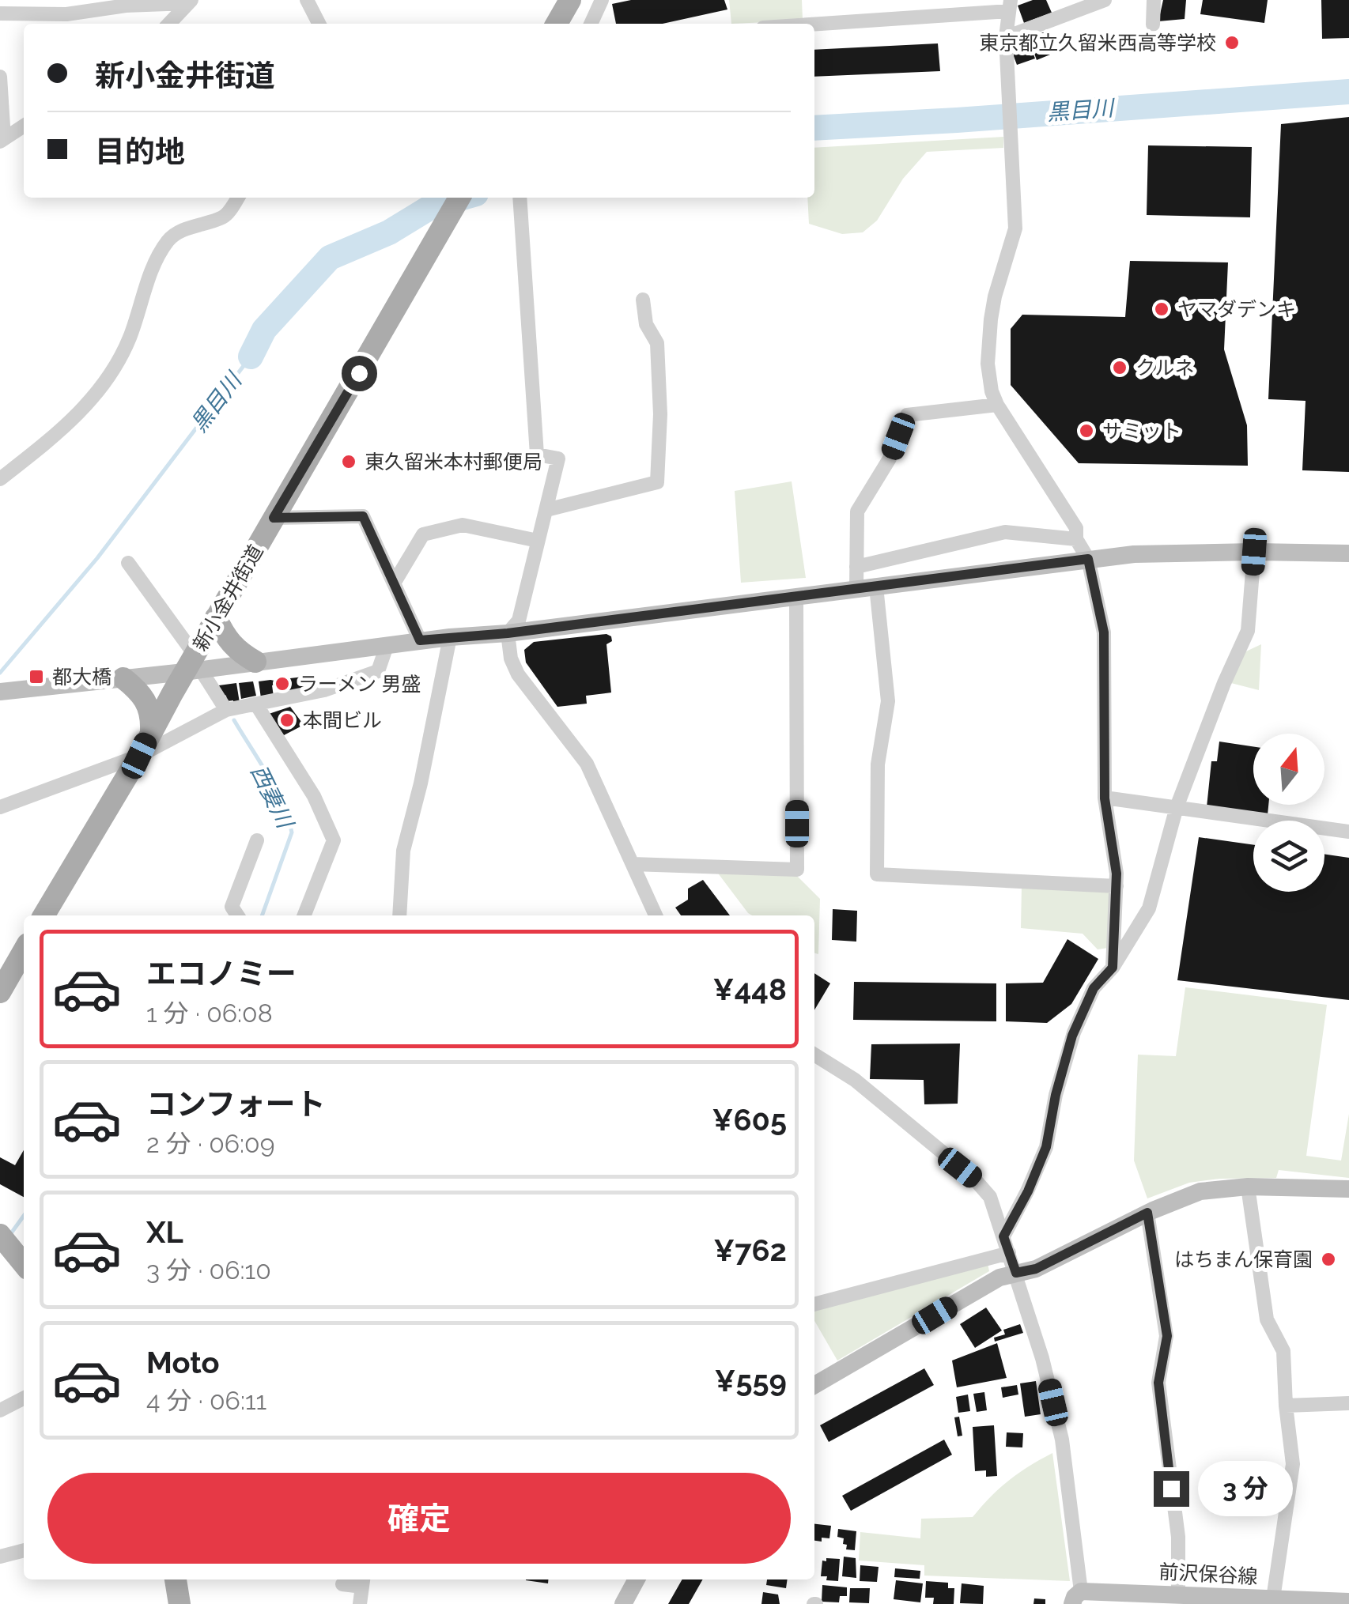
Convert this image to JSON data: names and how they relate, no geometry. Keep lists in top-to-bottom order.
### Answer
{
  "streets": {
    "main road": ["新小金井街道"],
    "street": ["前沢保谷線"]
  },
  "water": ["黒目川", "西妻川"],
  "places": {
    "other": [
      "東京都立久留米西高等学校",
      "ヤマダデンキ",
      "クルネ",
      "サミット",
      "東久留米本村郵便局",
      "ラーメン 男盛",
      "本間ビル",
      "はちまん保育園"
    ],
    "transit": ["都大橋"]
  },
  "north": "top",
  "page": {
    "banner": ["新小金井街道", "目的地"],
    "list": [
      {
        "name": "エコノミー",
        "note": "1 分 · 06:08",
        "value": "¥448"
      },
      {
        "name": "コンフォート",
        "note": "2 分 · 06:09",
        "value": "¥605"
      },
      {
        "name": "XL",
        "note": "3 分 · 06:10",
        "value": "¥762"
      },
      {
        "name": "Moto",
        "note": "4 分 · 06:11",
        "value": "¥559"
      }
    ],
    "buttons": "確定",
    "bubble": "3 分"
  }
}
